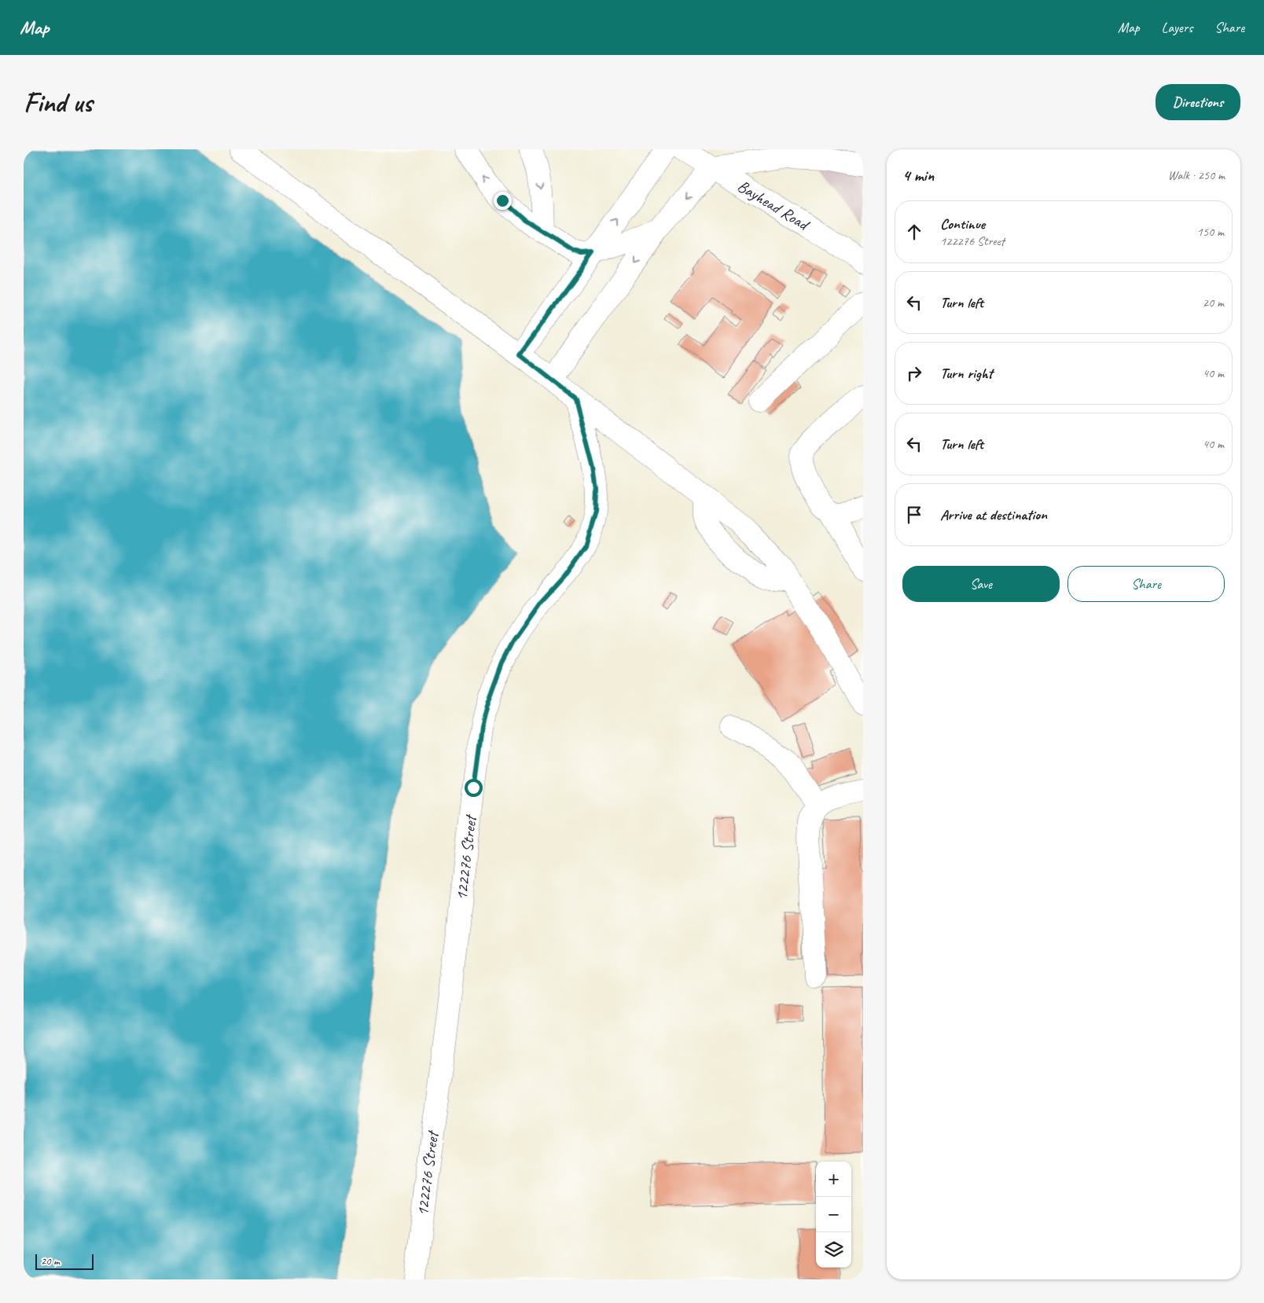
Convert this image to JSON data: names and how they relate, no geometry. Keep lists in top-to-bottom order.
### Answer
{
  "streets": {
    "street": ["Bayhead Road", "122276 Street"]
  },
  "scale_bar": "20 m",
  "page": {
    "header": "Map",
    "nav": ["Map", "Layers", "Share"],
    "buttons": [
      "Directions",
      ["Save", "Share"]
    ],
    "title": "Find us",
    "heading": ["4 min", "Walk · 250 m"],
    "list": [
      ["Continue", "122276 Street", "150 m"],
      ["Turn left", "20 m"],
      ["Turn right", "40 m"],
      ["Turn left", "40 m"],
      "Arrive at destination"
    ],
    "map_buttons": ["+", "−"],
    "scale": "20 m"
  }
}
